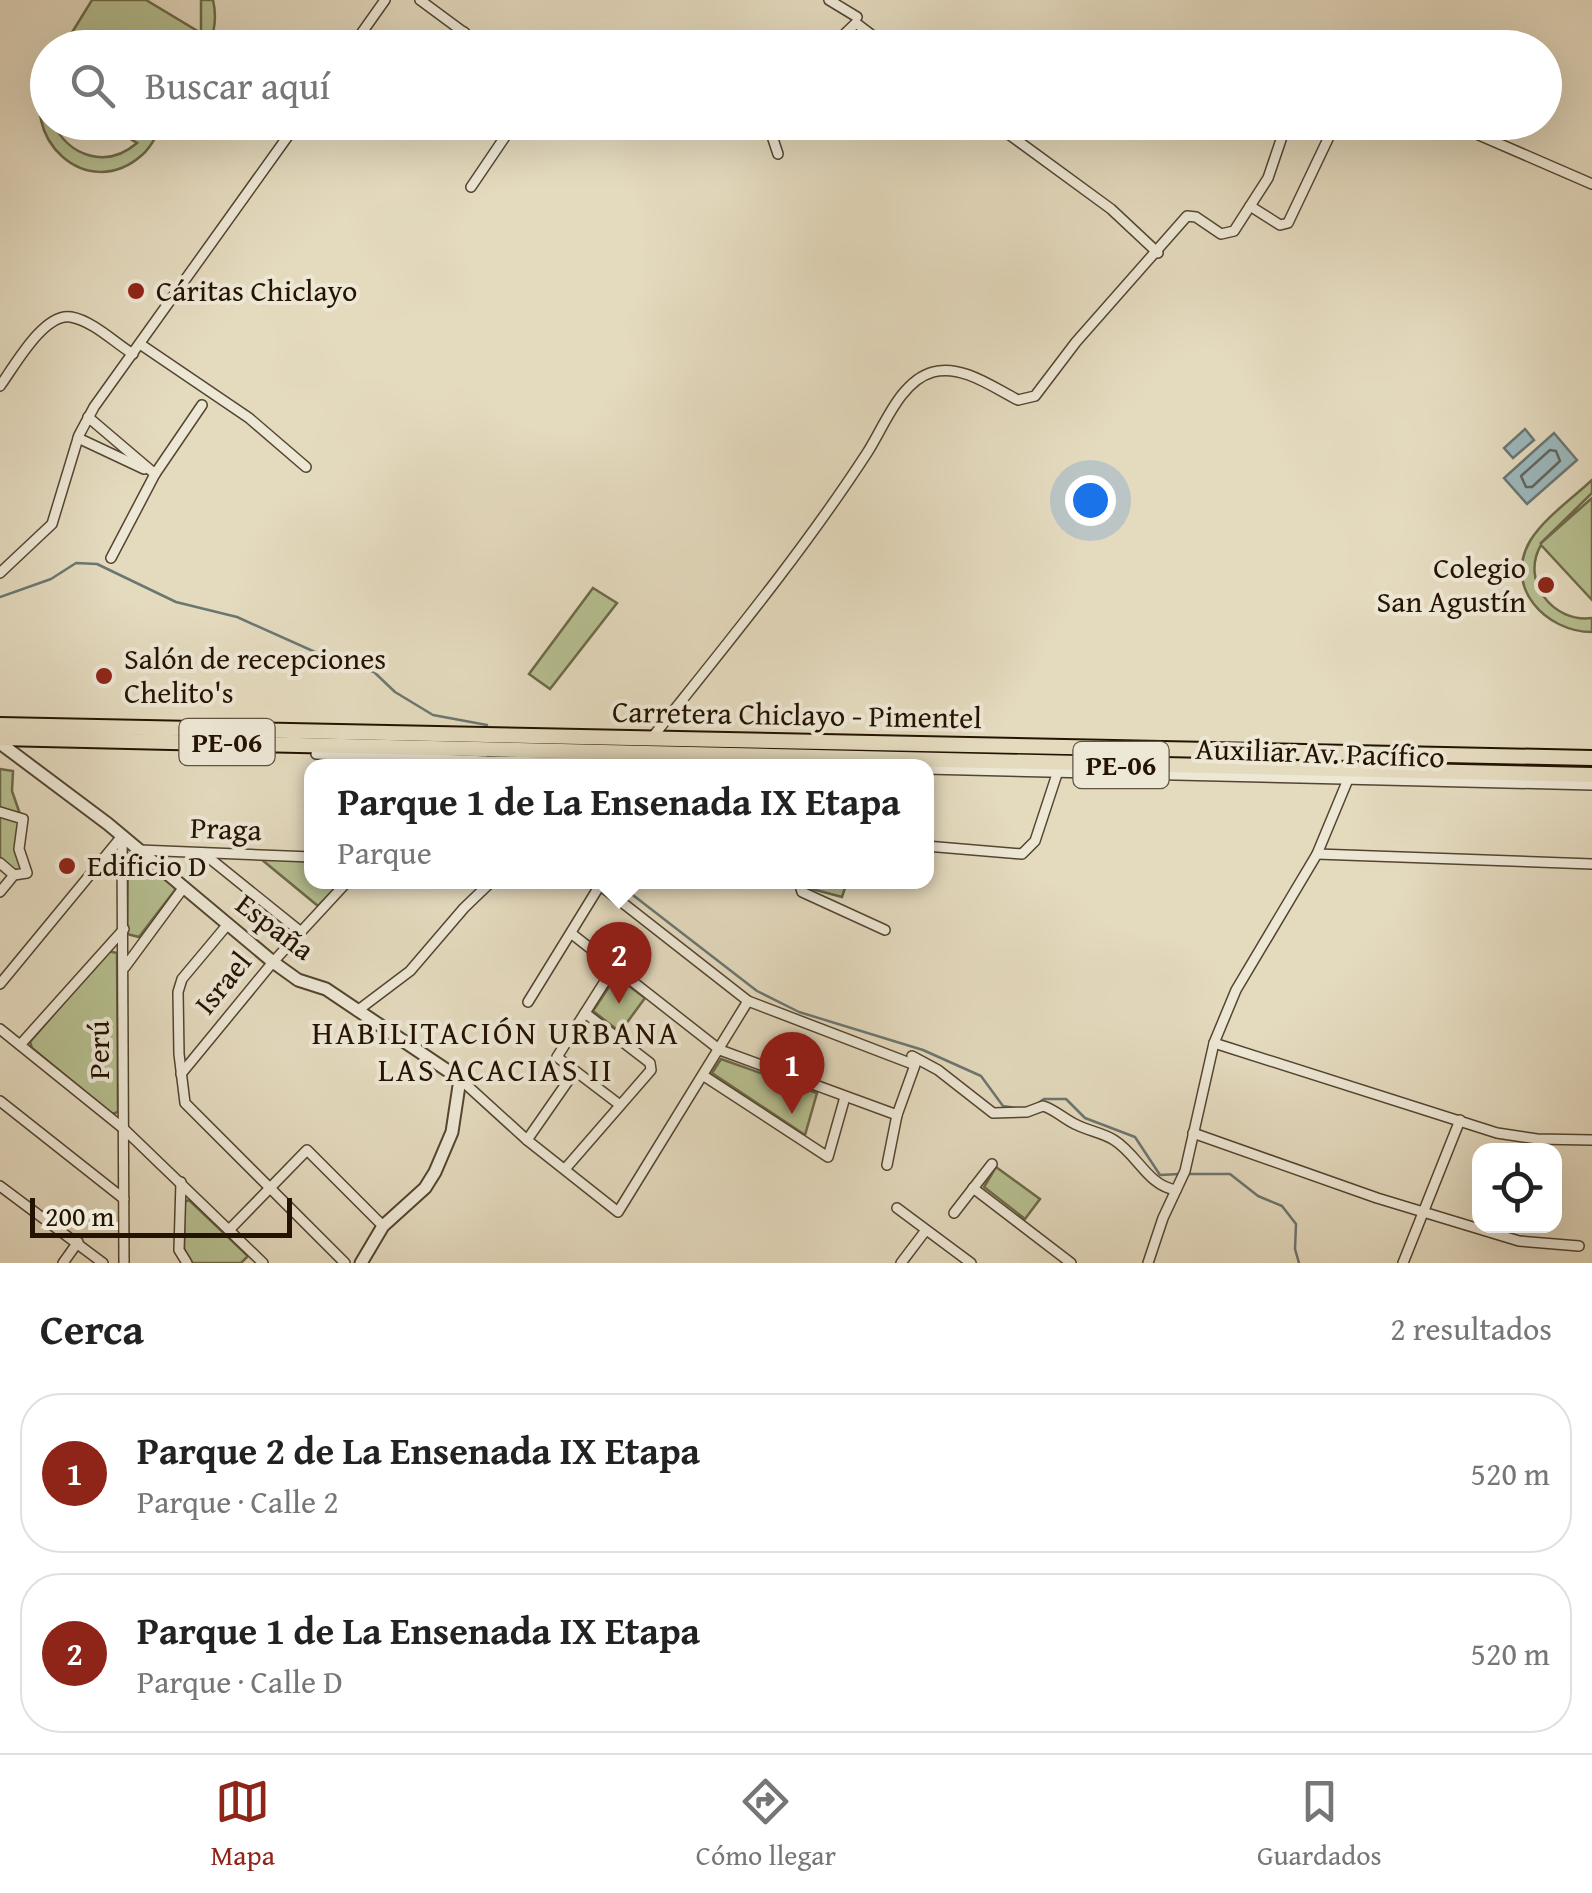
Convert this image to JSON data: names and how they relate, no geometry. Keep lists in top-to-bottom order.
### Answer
{
  "streets": {
    "main road": ["Carretera Chiclayo - Pimentel", "PE-06"],
    "street": [
      "Auxiliar Av. Pacífico",
      "Praga",
      "España",
      "Israel",
      "Perú"
    ]
  },
  "crossings": [
    ["Carretera Chiclayo - Pimentel", "Auxiliar Av. Pacífico"],
    ["Carretera Chiclayo - Pimentel", "España"],
    ["Praga", "España"],
    ["España", "Israel"],
    ["España", "Perú"]
  ],
  "districts": ["HABILITACIÓN URBANA LAS ACACIAS II"],
  "places": [
    "Cáritas Chiclayo",
    "Colegio San Agustín",
    "Salón de recepciones Chelito's",
    "Edificio D"
  ],
  "scale_bar": "200 m",
  "page": {
    "search": "Buscar aquí",
    "popup": ["Parque 1 de La Ensenada IX Etapa", "Parque"],
    "pins": ["2", "1"],
    "scale": "200 m",
    "heading": ["Cerca", "2 resultados"],
    "list": [
      {
        "mark": "1",
        "name": "Parque 2 de La Ensenada IX Etapa",
        "note": "Parque · Calle 2",
        "value": "520 m"
      },
      {
        "mark": "2",
        "name": "Parque 1 de La Ensenada IX Etapa",
        "note": "Parque · Calle D",
        "value": "520 m"
      }
    ],
    "nav": ["Mapa", "Cómo llegar", "Guardados"]
  }
}
